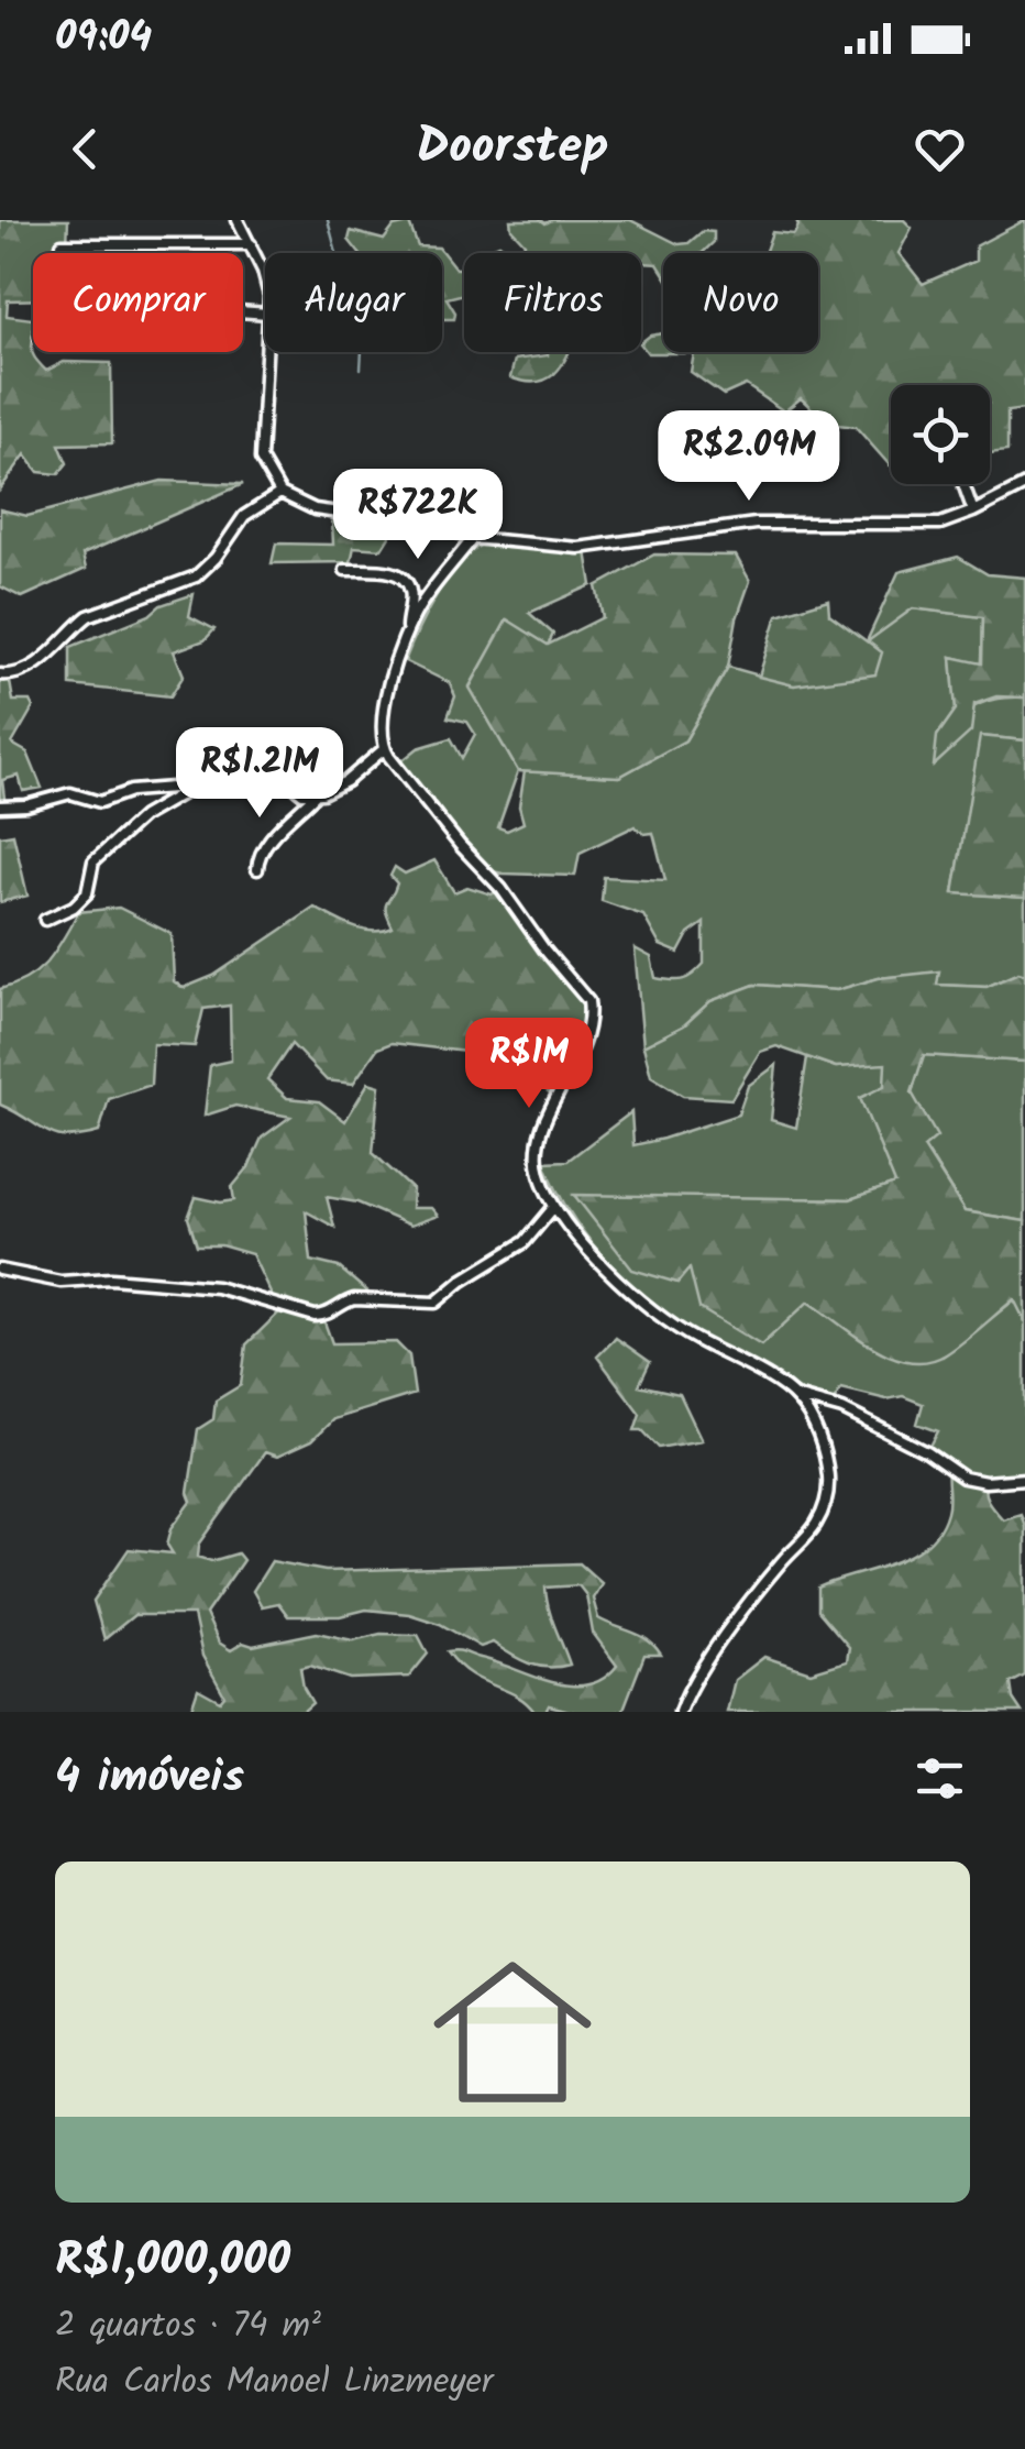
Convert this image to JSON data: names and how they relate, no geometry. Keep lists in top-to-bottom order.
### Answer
{
  "page": {
    "status": "09:04",
    "header": "Doorstep",
    "chip": [
      "Comprar",
      "Alugar",
      "Filtros",
      "Novo"
    ],
    "price": [
      "R$2.09M",
      "R$722K",
      "R$1.21M",
      "R$1M"
    ],
    "heading": "4 imóveis",
    "list": [
      {
        "name": "R$1,000,000",
        "note": "2 quartos · 74 m² · Rua Carlos Manoel Linzmeyer"
      }
    ]
  }
}
